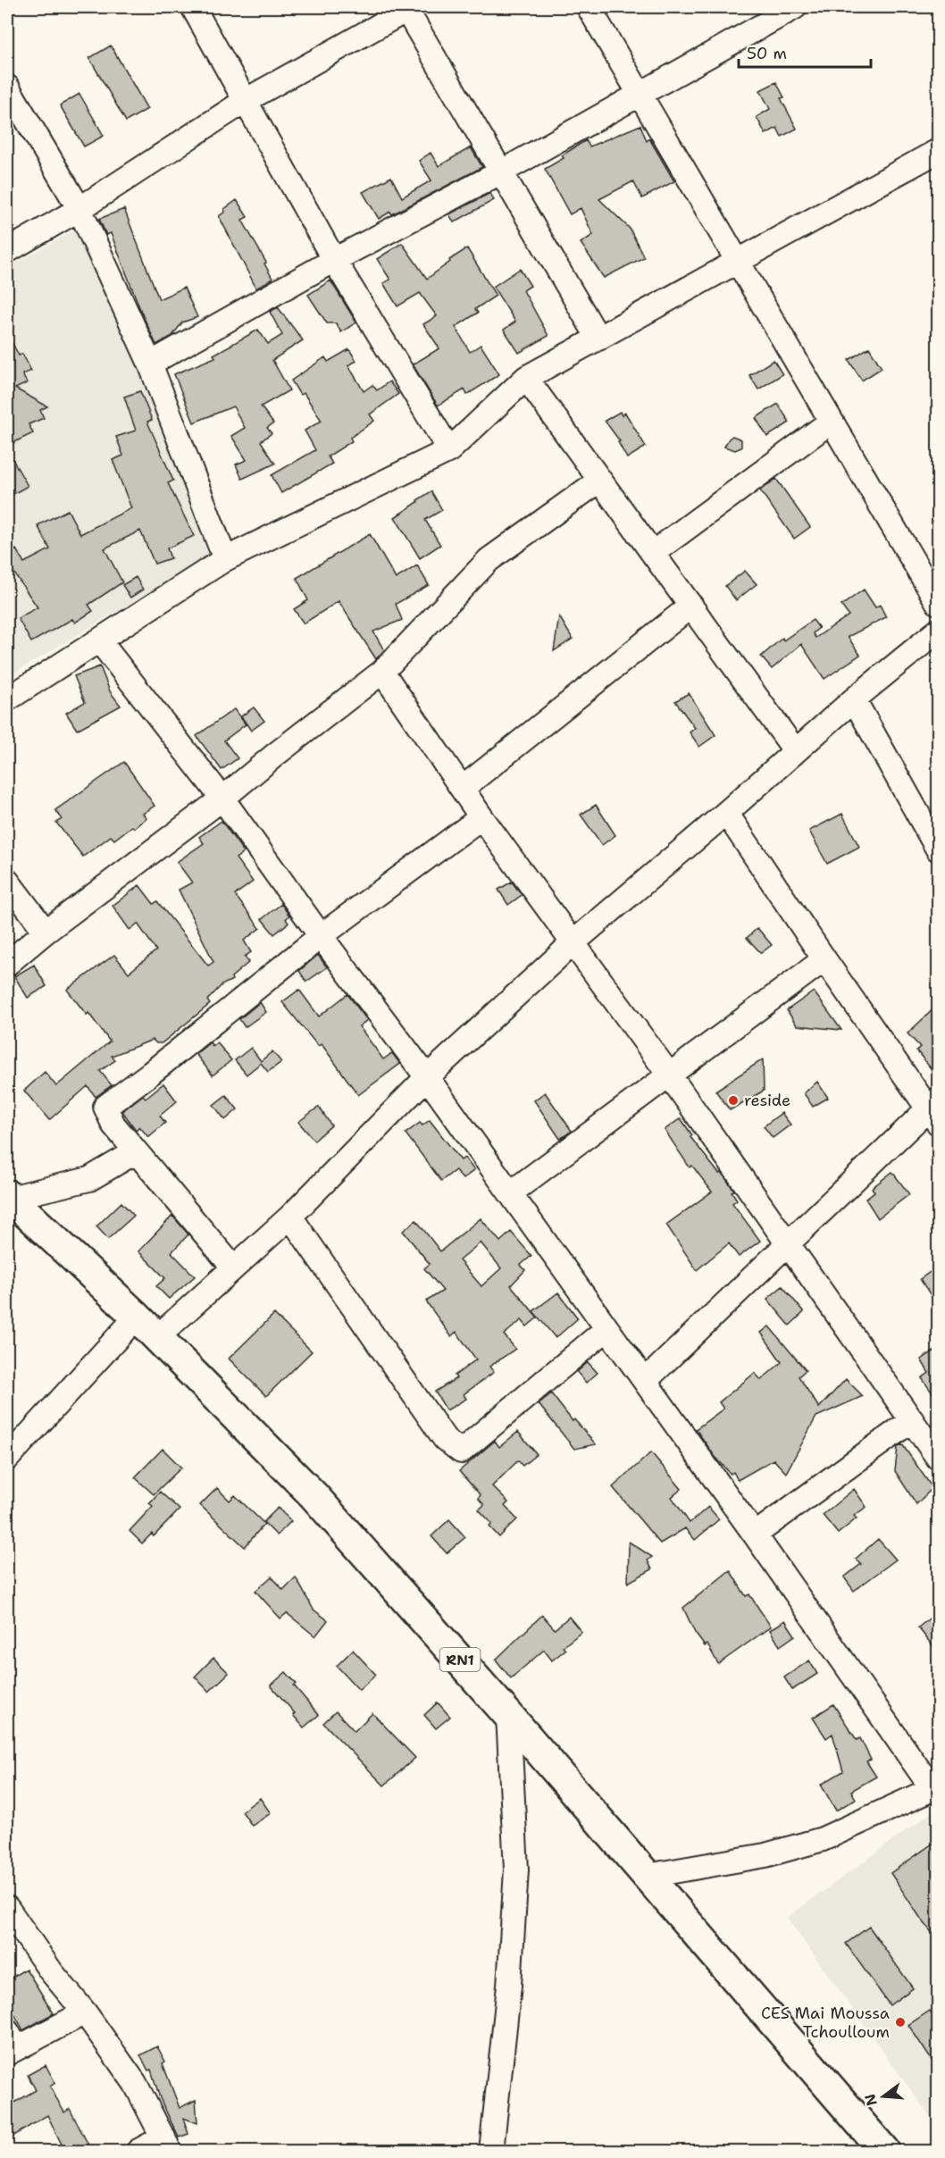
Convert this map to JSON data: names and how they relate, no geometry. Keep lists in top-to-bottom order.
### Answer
{
  "streets": {
    "highway": ["RN1"]
  },
  "places": ["reside", "CES Mai Moussa Tchoulloum"],
  "scale_bar": "50 m",
  "north": "left"
}
